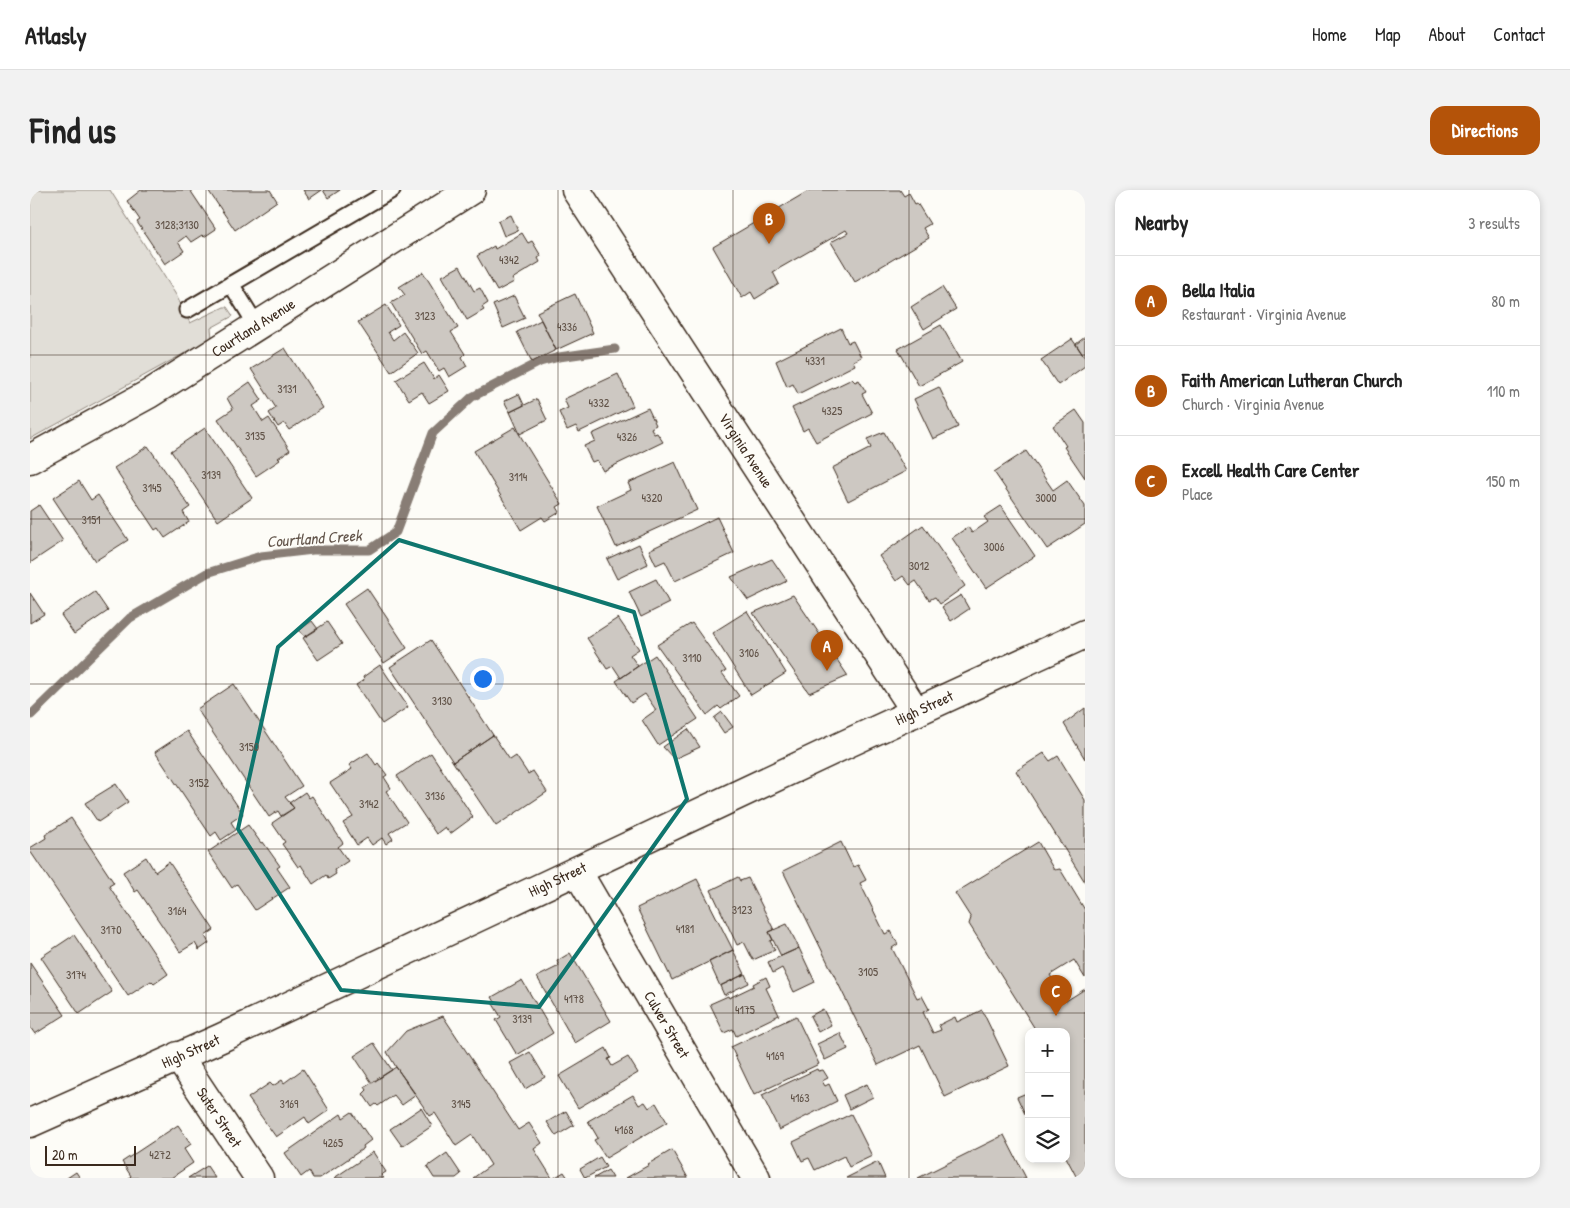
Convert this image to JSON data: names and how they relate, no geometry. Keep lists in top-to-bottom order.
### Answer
{
  "streets": {
    "street": [
      "Courtland Avenue",
      "Virginia Avenue",
      "High Street",
      "Culver Street",
      "Suter Street"
    ]
  },
  "crossings": [
    ["Virginia Avenue", "High Street"],
    ["High Street", "Culver Street"],
    ["High Street", "Suter Street"]
  ],
  "water": ["Courtland Creek"],
  "house_numbers": [
    "3128;3130",
    "4342",
    "3123",
    "4336",
    "4331",
    "3131",
    "4332",
    "4325",
    "3135",
    "4326",
    "3139",
    "3114",
    "3145",
    "4320",
    "3000",
    "3151",
    "3006",
    "3012",
    "3106",
    "3110",
    "3130",
    "3150",
    "3152",
    "3136",
    "3142",
    "3123",
    "3164",
    "4181",
    "3170",
    "3105",
    "3174",
    "4178",
    "4175",
    "3139",
    "4169",
    "4163",
    "3169",
    "3145",
    "4168",
    "4265",
    "4272"
  ],
  "scale_bar": "20 m",
  "page": {
    "header": "Atlasly",
    "nav": [
      "Home",
      "Map",
      "About",
      "Contact"
    ],
    "buttons": "Directions",
    "title": "Find us",
    "heading": ["Nearby", "3 results"],
    "pins": ["B", "A", "C"],
    "list": [
      {
        "mark": "A",
        "name": "Bella Italia",
        "note": "Restaurant · Virginia Avenue",
        "value": "80 m"
      },
      {
        "mark": "B",
        "name": "Faith American Lutheran Church",
        "note": "Church · Virginia Avenue",
        "value": "110 m"
      },
      {
        "mark": "C",
        "name": "Excell Health Care Center",
        "note": "Place",
        "value": "150 m"
      }
    ],
    "map_buttons": ["+", "−"],
    "scale": "20 m"
  }
}
